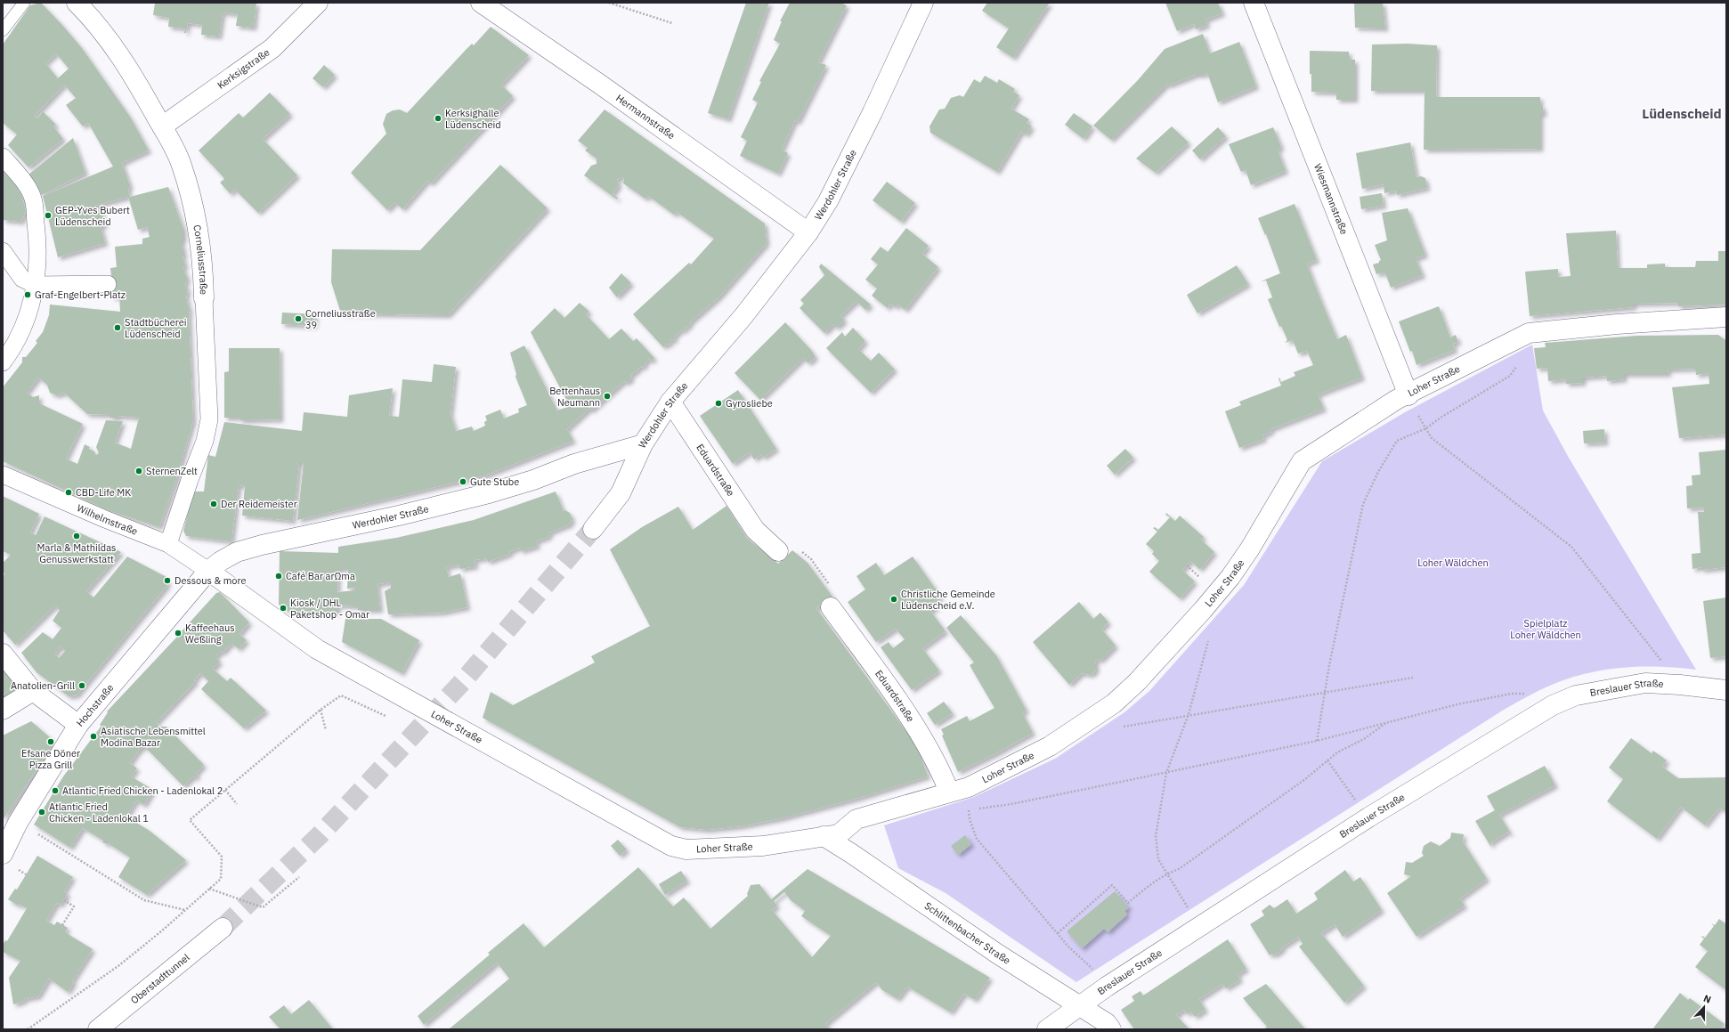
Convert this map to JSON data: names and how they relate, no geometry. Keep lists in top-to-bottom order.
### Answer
{
  "streets": {
    "street": [
      "Kerksigstraße",
      "Hermannstraße",
      "Werdohler Straße",
      "Wiesmannstraße",
      "Corneliusstraße",
      "Loher Straße",
      "Eduardstraße",
      "Wilhelmstraße",
      "Breslauer Straße",
      "Hochstraße",
      "Schlittenbacher Straße",
      "Oberstadttunnel"
    ]
  },
  "crossings": [
    ["Kerksigstraße", "Corneliusstraße"],
    ["Hermannstraße", "Werdohler Straße"],
    ["Werdohler Straße", "Loher Straße"],
    ["Werdohler Straße", "Eduardstraße"],
    ["Werdohler Straße", "Wilhelmstraße"],
    ["Werdohler Straße", "Hochstraße"],
    ["Wiesmannstraße", "Loher Straße"],
    ["Corneliusstraße", "Wilhelmstraße"],
    ["Loher Straße", "Eduardstraße"],
    ["Loher Straße", "Wilhelmstraße"],
    ["Loher Straße", "Hochstraße"],
    ["Loher Straße", "Schlittenbacher Straße"],
    ["Wilhelmstraße", "Hochstraße"],
    ["Breslauer Straße", "Schlittenbacher Straße"]
  ],
  "districts": ["Lüdenscheid"],
  "parks": ["Loher Wäldchen", "Spielplatz Loher Wäldchen"],
  "places": [
    "Kerksighalle Lüdenscheid",
    "GEP-Yves Bubert Lüdenscheid",
    "Graf-Engelbert-Platz",
    "Corneliusstraße 39",
    "Stadtbücherei Lüdenscheid",
    "Bettenhaus Neumann",
    "Gyrosliebe",
    "SternenZelt",
    "Gute Stube",
    "CBD-Life MK",
    "Der Reidemeister",
    "Marla & Mathildas Genusswerkstatt",
    "Café Bar arΩma",
    "Dessous & more",
    "Christliche Gemeinde Lüdenscheid e.V.",
    "Kiosk / DHL Paketshop - Omar",
    "Kaffeehaus Weßling",
    "Anatolien-Grill",
    "Asiatische Lebensmittel Modina Bazar",
    "Efsane Döner Pizza Grill",
    "Atlantic Fried Chicken - Ladenlokal 2",
    "Atlantic Fried Chicken - Ladenlokal 1"
  ],
  "north": "top"
}
